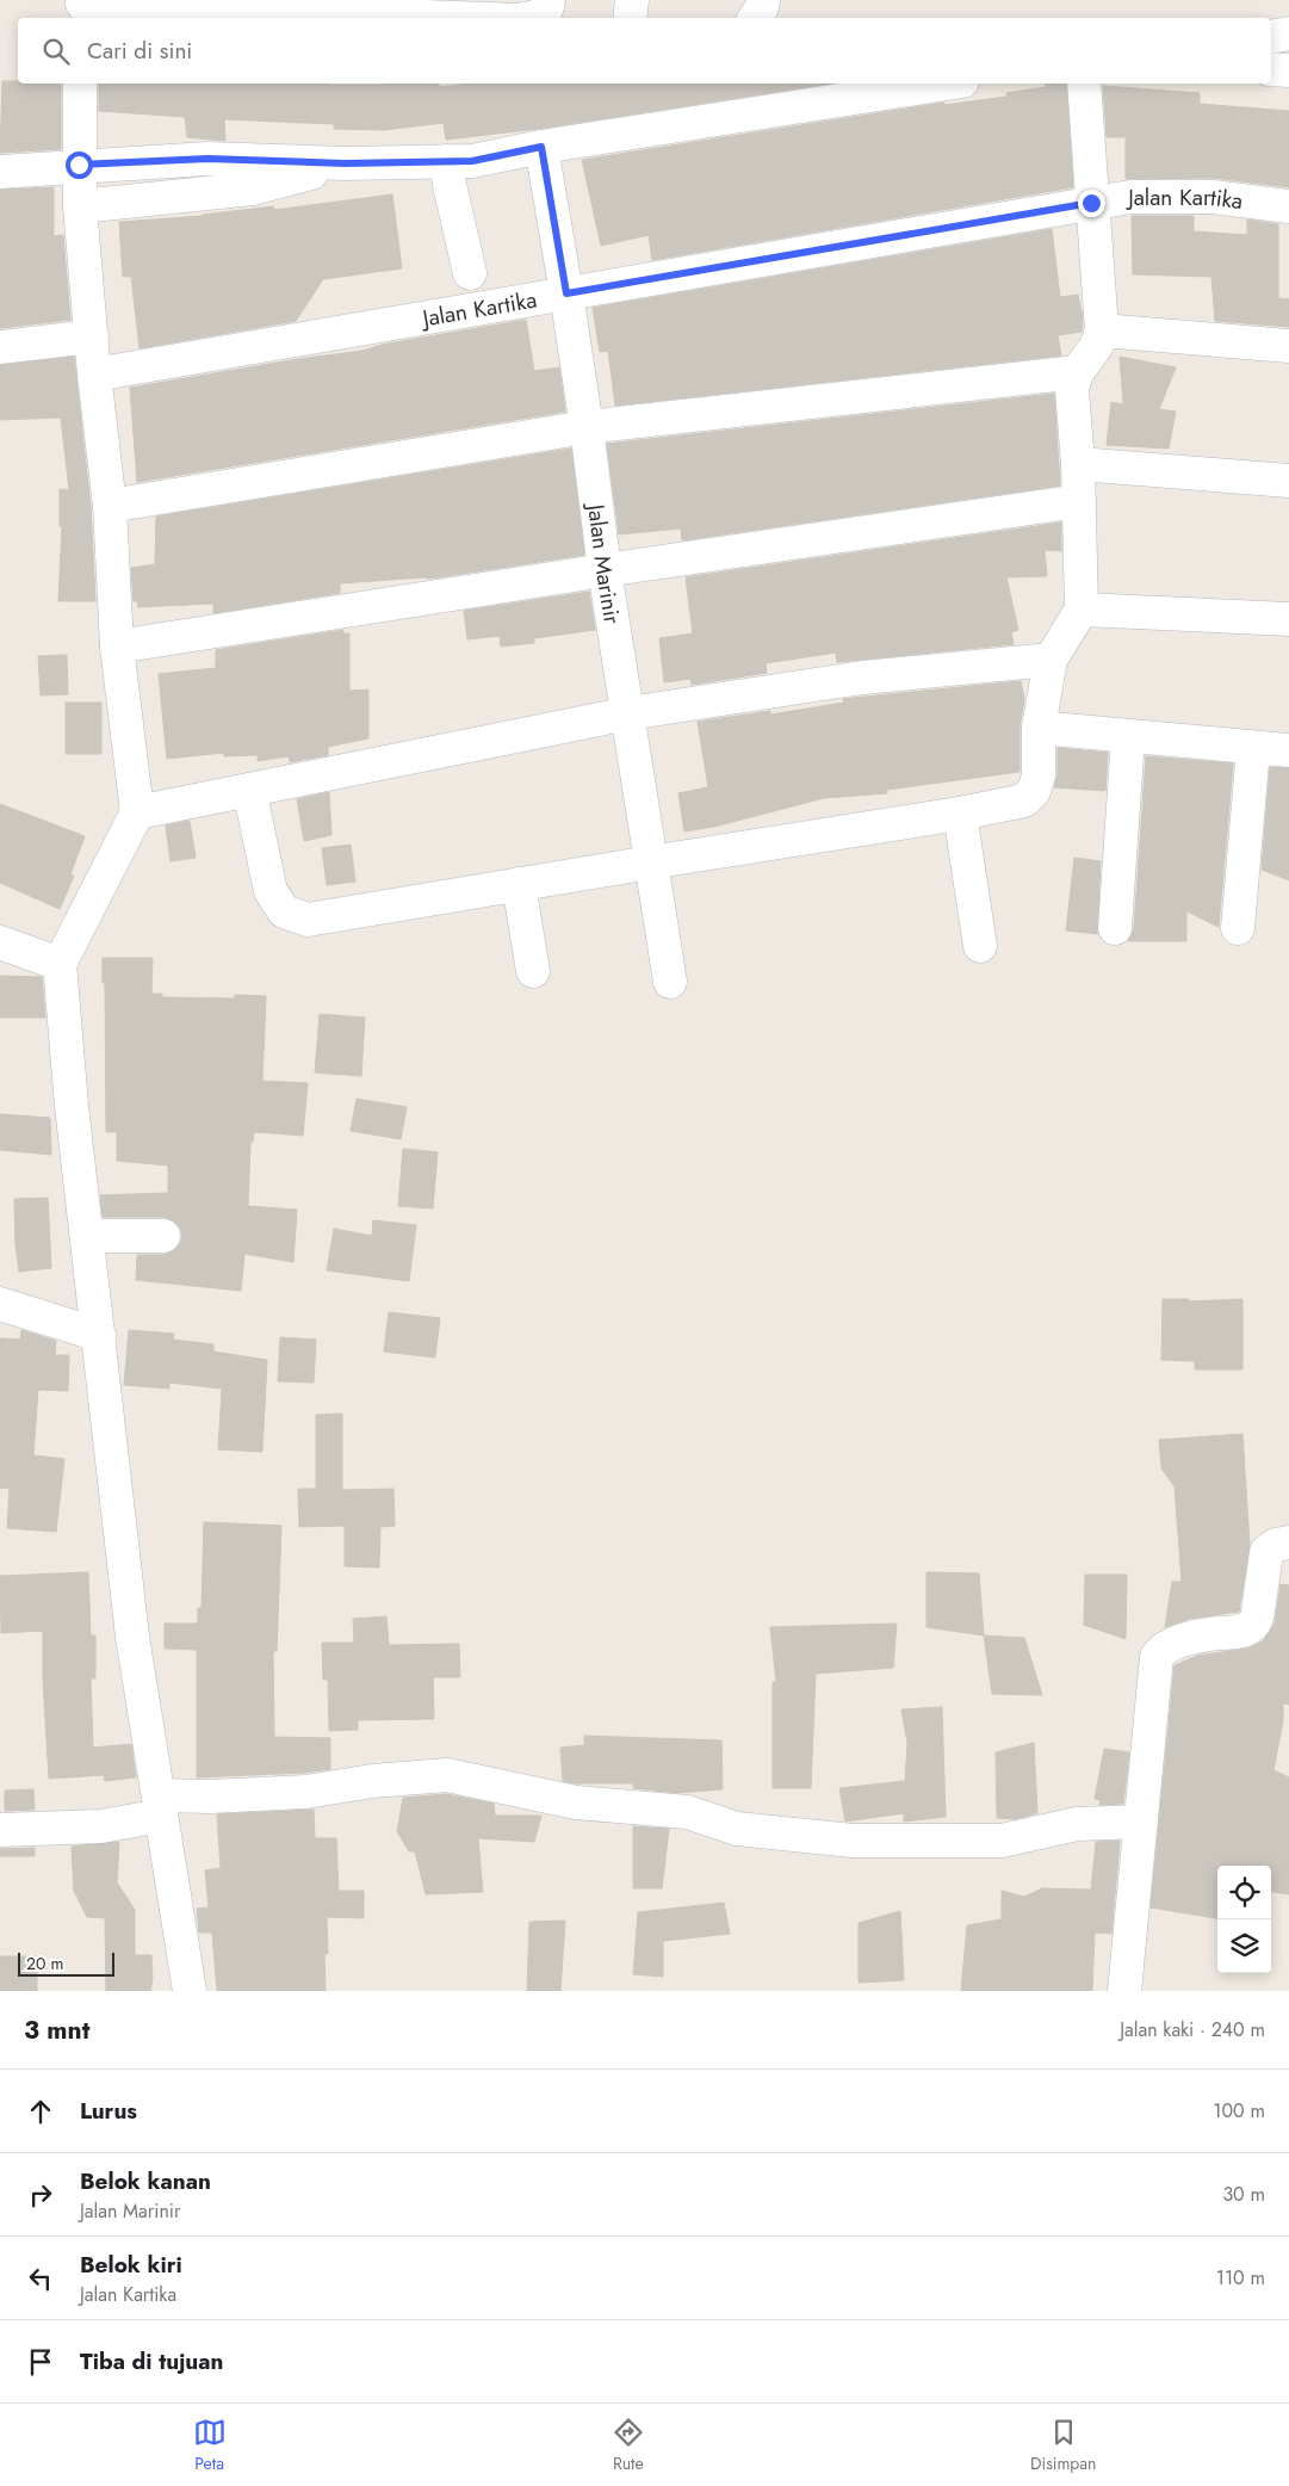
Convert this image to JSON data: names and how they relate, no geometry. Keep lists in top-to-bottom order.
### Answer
{
  "streets": {
    "street": ["Jalan Kartika", "Jalan Marinir"]
  },
  "crossings": [
    ["Jalan Kartika", "Jalan Marinir"]
  ],
  "scale_bar": "20 m",
  "page": {
    "search": "Cari di sini",
    "scale": "20 m",
    "heading": ["3 mnt", "Jalan kaki · 240 m"],
    "list": [
      ["Lurus", "100 m"],
      ["Belok kanan", "Jalan Marinir", "30 m"],
      ["Belok kiri", "Jalan Kartika", "110 m"],
      "Tiba di tujuan"
    ],
    "nav": ["Peta", "Rute", "Disimpan"]
  }
}
